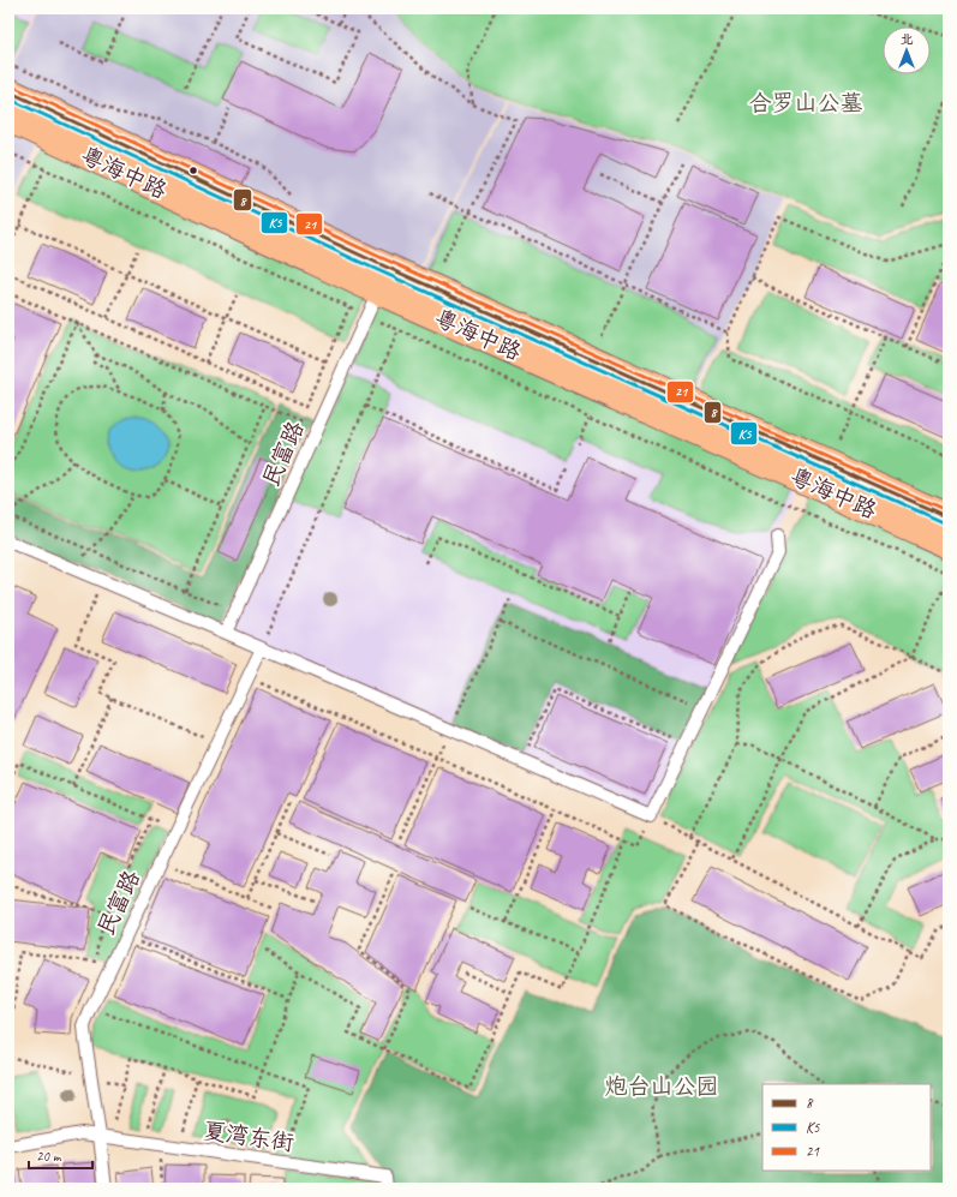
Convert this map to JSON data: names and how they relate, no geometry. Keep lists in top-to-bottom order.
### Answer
{
  "streets": {
    "highway": ["粤海中路"],
    "lane": ["民富路", "夏湾东街"]
  },
  "crossings": [
    ["粤海中路", "民富路"],
    ["民富路", "夏湾东街"]
  ],
  "parks": ["合罗山公墓", "炮台山公园"],
  "lines": ["transit line 21", "transit line 8", "transit line K5"],
  "legend": ["8", "K5", "21"],
  "scale_bar": "20 m",
  "north": "top"
}
